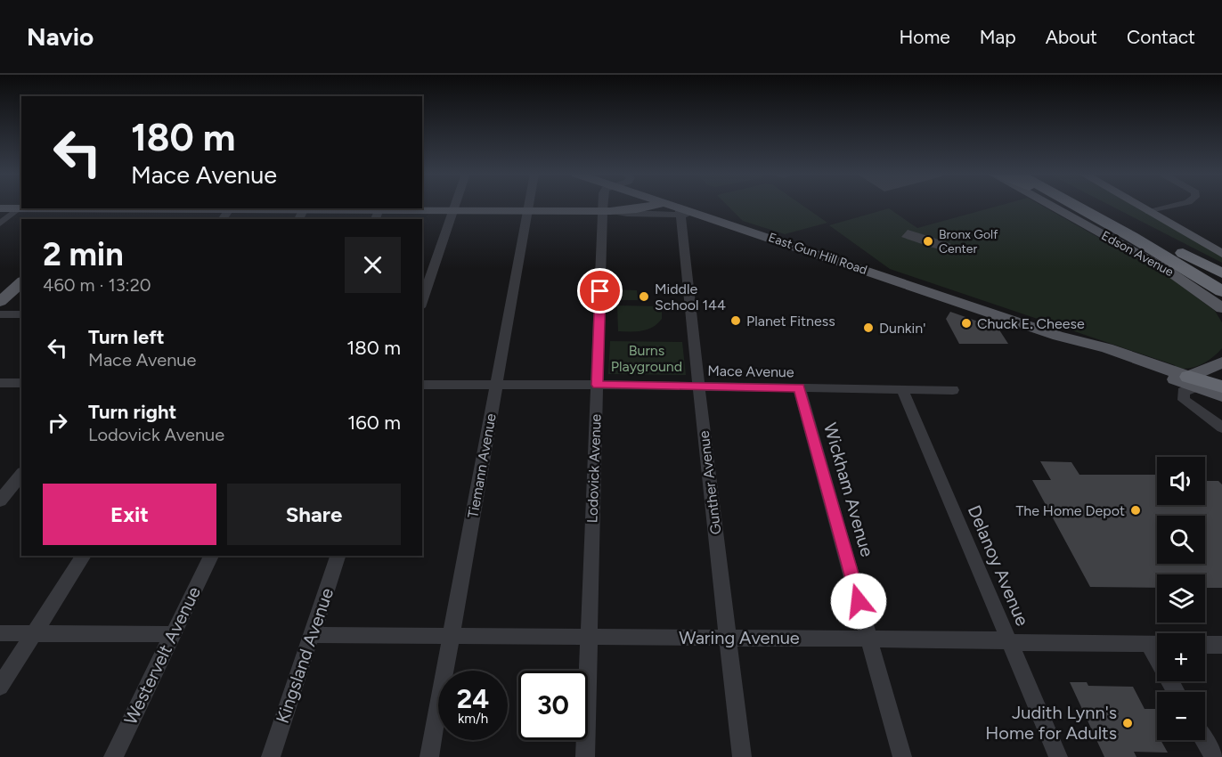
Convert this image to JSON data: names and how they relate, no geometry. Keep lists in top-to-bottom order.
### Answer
{
  "streets": {
    "main road": ["East Gun Hill Road", "Edson Avenue"],
    "street": [
      "Mace Avenue",
      "Tiemann Avenue",
      "Lodovick Avenue",
      "Gunther Avenue",
      "Wickham Avenue",
      "Delanoy Avenue",
      "Waring Avenue",
      "Westervelt Avenue",
      "Kingsland Avenue"
    ]
  },
  "crossings": [
    ["East Gun Hill Road", "Gunther Avenue"],
    ["Mace Avenue", "Tiemann Avenue"],
    ["Mace Avenue", "Lodovick Avenue"],
    ["Mace Avenue", "Gunther Avenue"],
    ["Mace Avenue", "Wickham Avenue"],
    ["Mace Avenue", "Delanoy Avenue"],
    ["Tiemann Avenue", "Waring Avenue"],
    ["Lodovick Avenue", "Waring Avenue"],
    ["Gunther Avenue", "Waring Avenue"],
    ["Wickham Avenue", "Waring Avenue"],
    ["Delanoy Avenue", "Waring Avenue"],
    ["Waring Avenue", "Kingsland Avenue"]
  ],
  "parks": ["Burns Playground"],
  "places": [
    "Bronx Golf Center",
    "Middle School 144",
    "Planet Fitness",
    "Chuck E. Cheese",
    "Dunkin'",
    "The Home Depot",
    "Judith Lynn's Home for Adults"
  ],
  "page": {
    "header": "Navio",
    "nav": [
      "Home",
      "Map",
      "About",
      "Contact"
    ],
    "turn": ["180 m", "Mace Avenue"],
    "heading": ["2 min", "460 m · 13:20"],
    "list": [
      {
        "name": "Turn left",
        "note": "Mace Avenue",
        "value": "180 m"
      },
      {
        "name": "Turn right",
        "note": "Lodovick Avenue",
        "value": "160 m"
      }
    ],
    "map_buttons": ["+", "−"],
    "buttons": ["Exit", "Share"],
    "speed": "24 km/h",
    "limit": "30"
  }
}
